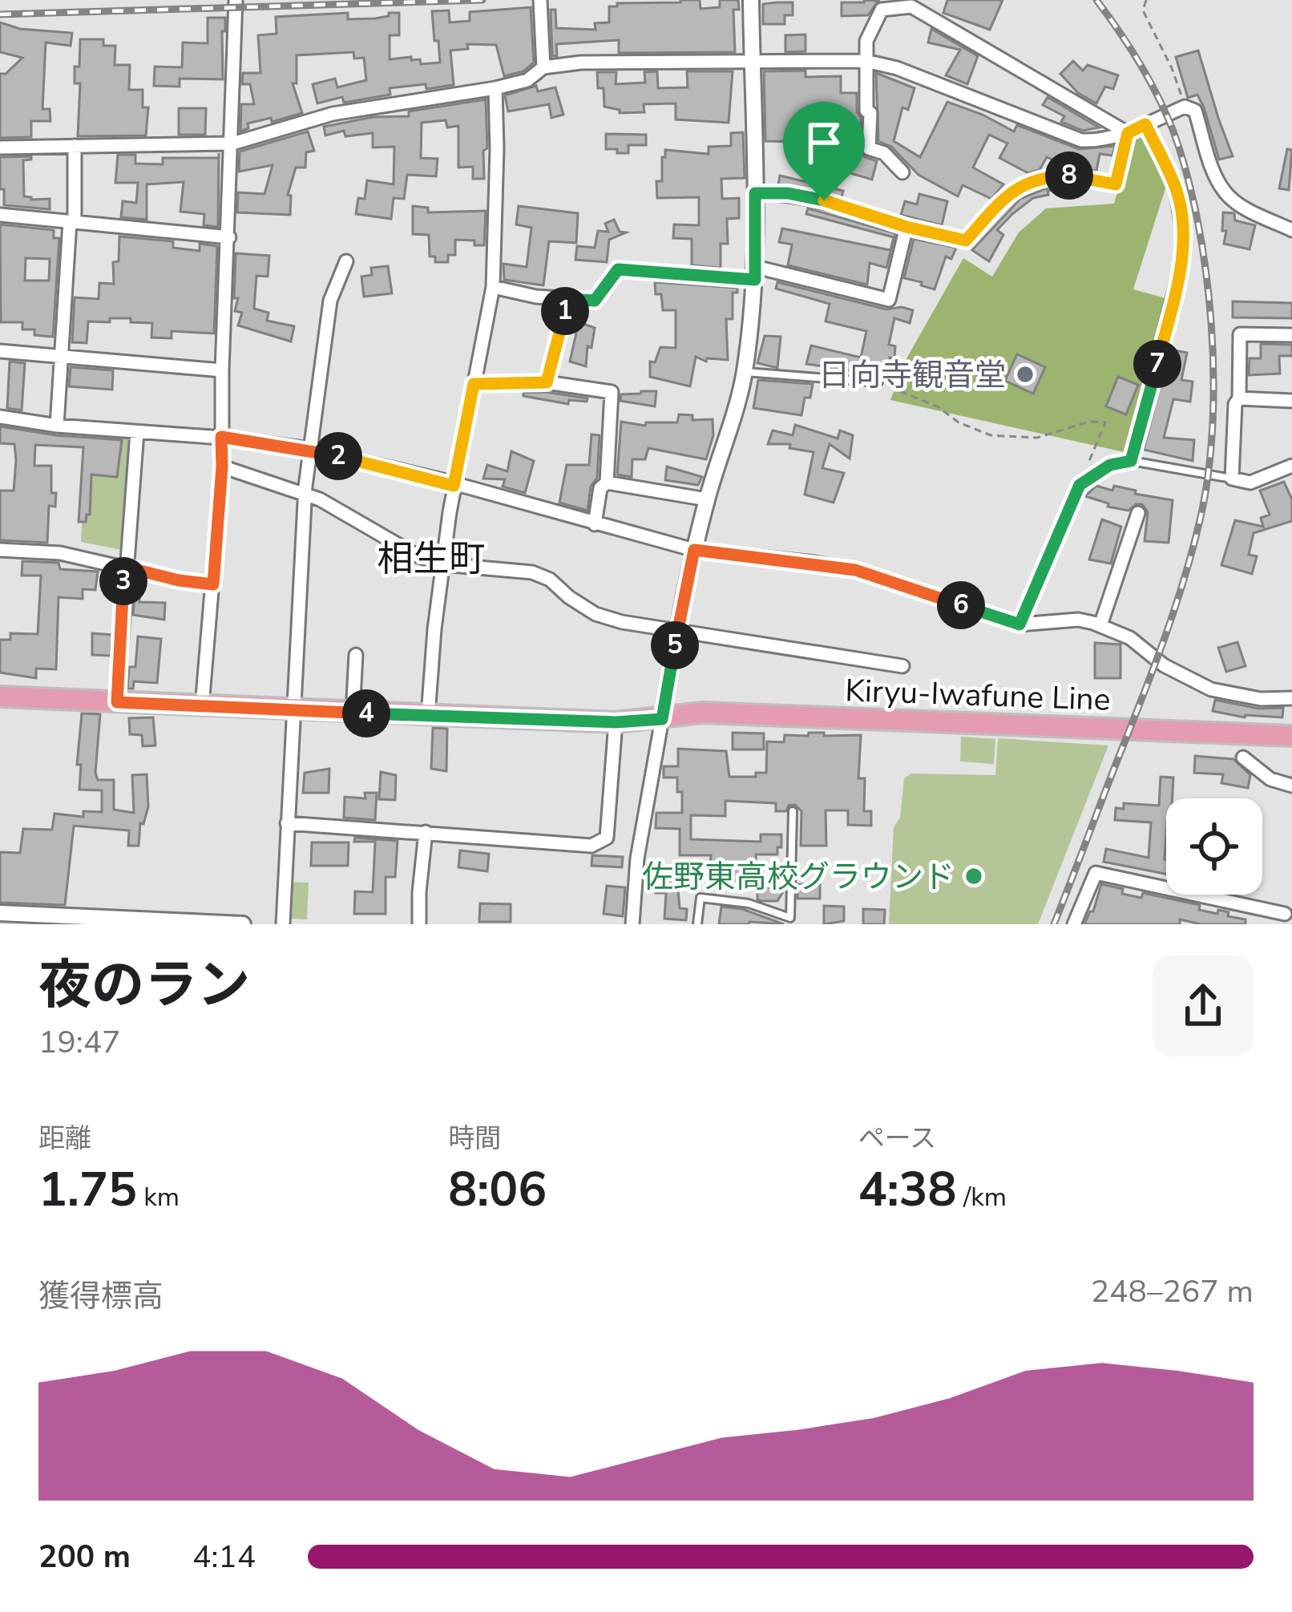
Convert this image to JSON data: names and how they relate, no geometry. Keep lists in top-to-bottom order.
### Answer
{
  "streets": {
    "main road": ["Kiryu-Iwafune Line"]
  },
  "districts": ["相生町"],
  "places": ["日向寺観音堂", "佐野東高校グラウンド"],
  "page": {
    "pins": [
      "8",
      "1",
      "7",
      "2",
      "3",
      "6",
      "5",
      "4"
    ],
    "heading": ["夜のラン", "19:47"],
    "stats": [
      ["距離", "1.75 km"],
      ["時間", "8:06"],
      ["ペース", "4:38 /km"]
    ],
    "chart": ["獲得標高", "248–267 m"],
    "list": [
      {
        "name": "200 m",
        "note": "4:14"
      }
    ]
  }
}
